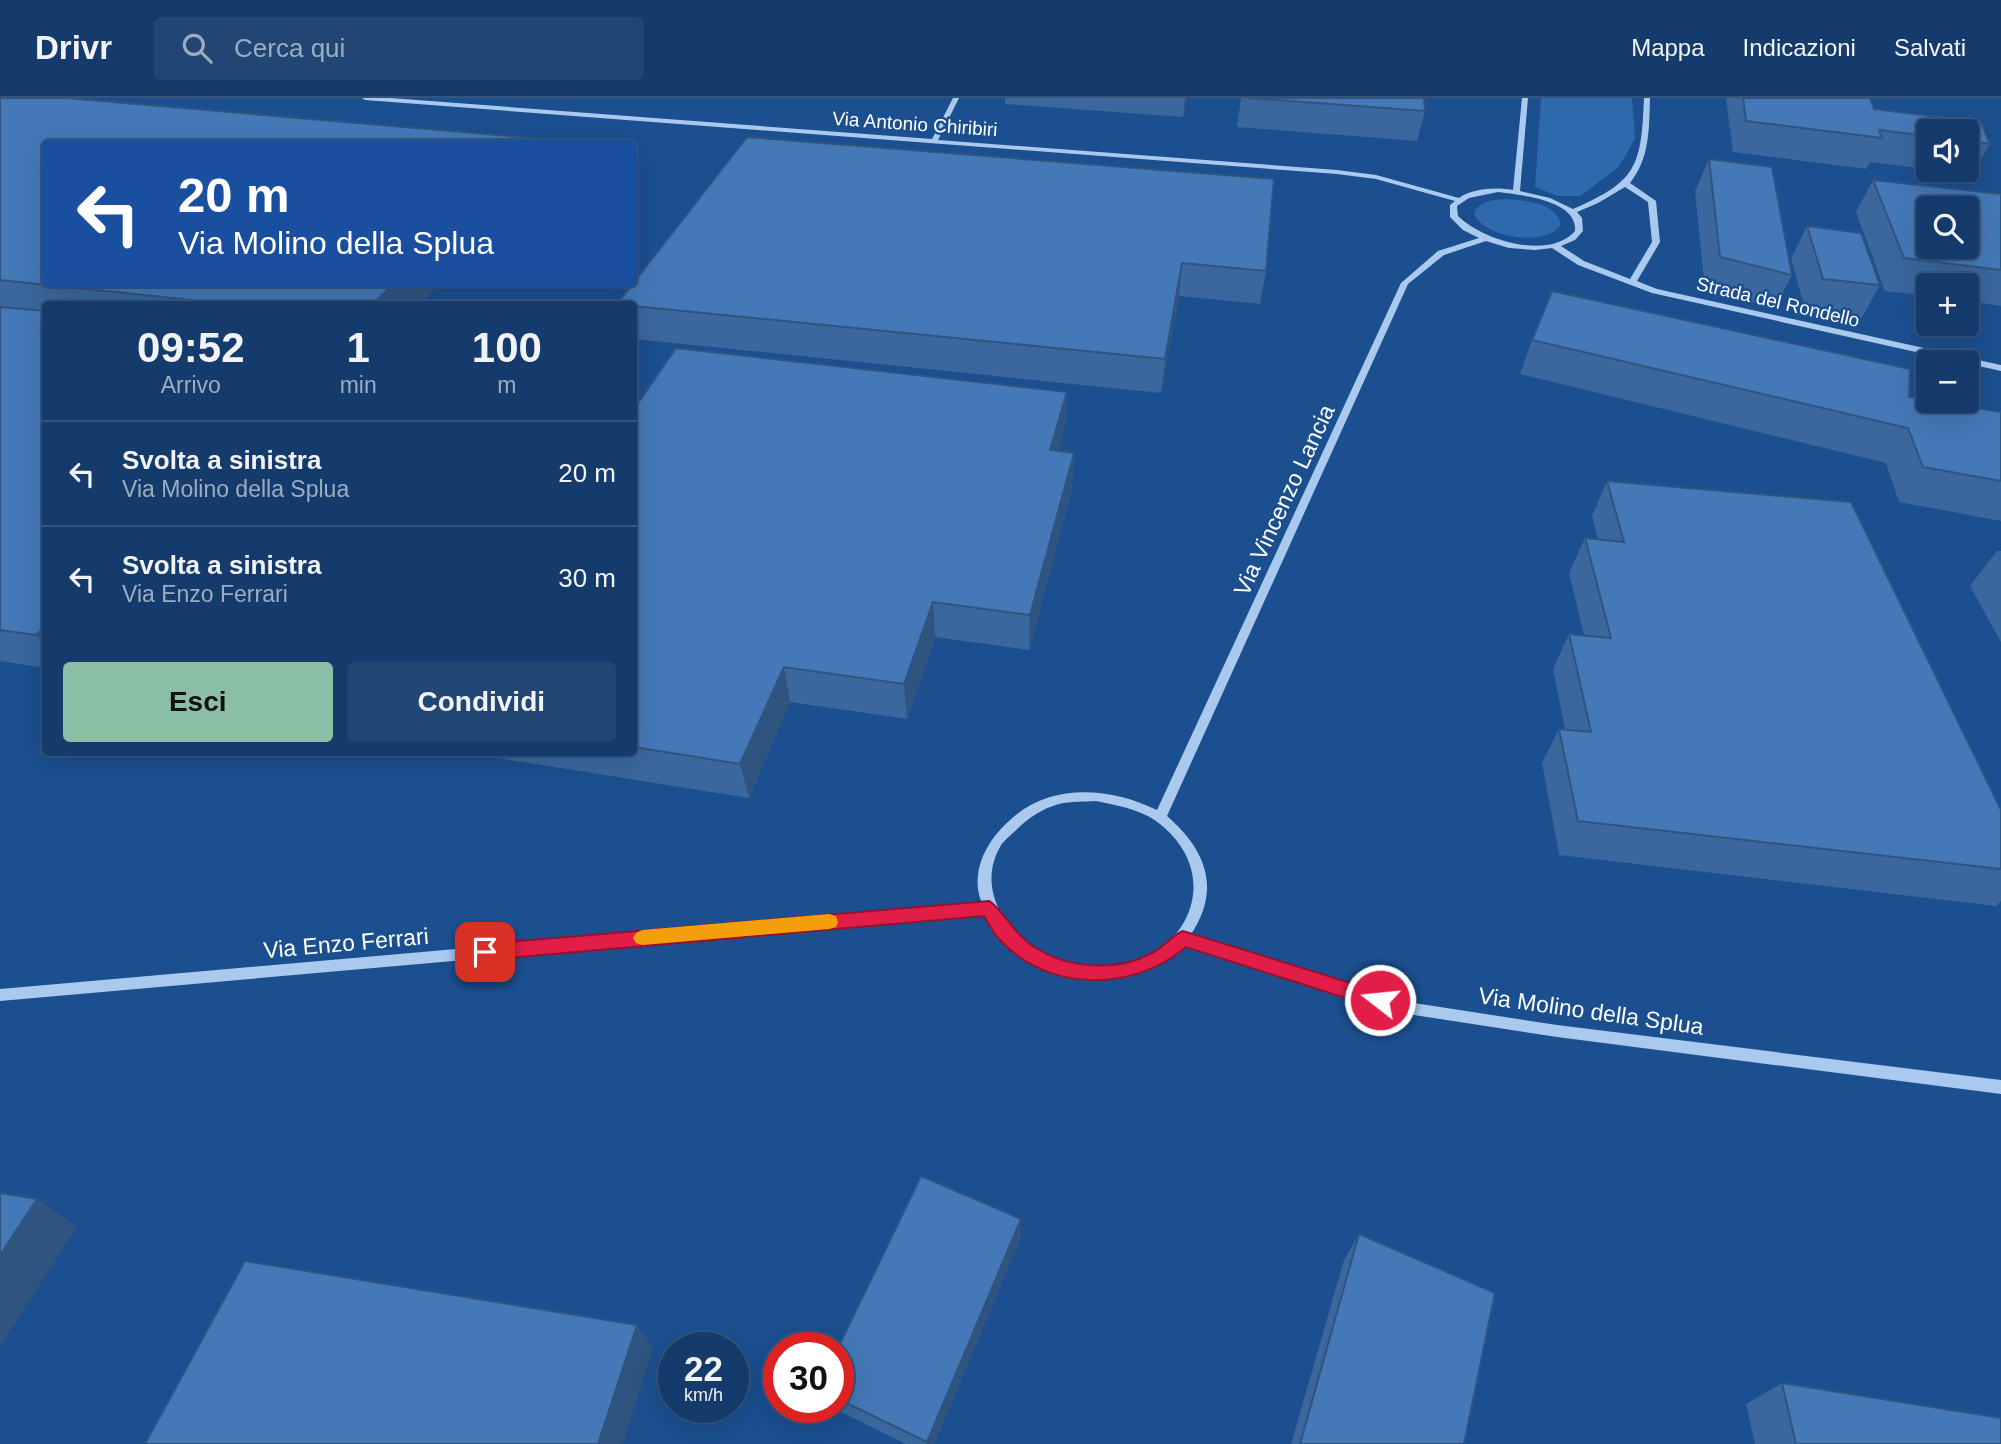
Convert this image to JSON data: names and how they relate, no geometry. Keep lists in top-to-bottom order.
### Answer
{
  "streets": {
    "street": [
      "Via Antonio Chiribiri",
      "Strada del Rondello",
      "Via Vincenzo Lancia",
      "Via Enzo Ferrari",
      "Via Molino della Splua"
    ]
  },
  "crossings": [
    ["Via Vincenzo Lancia", "Via Enzo Ferrari"],
    ["Via Vincenzo Lancia", "Via Molino della Splua"],
    ["Via Enzo Ferrari", "Via Molino della Splua"]
  ],
  "page": {
    "header": "Drivr",
    "search": "Cerca qui",
    "nav": ["Mappa", "Indicazioni", "Salvati"],
    "map_buttons": ["+", "−"],
    "turn": ["20 m", "Via Molino della Splua"],
    "eta": [
      "09:52",
      "Arrivo",
      "1",
      "min",
      "100",
      "m"
    ],
    "list": [
      {
        "name": "Svolta a sinistra",
        "note": "Via Molino della Splua",
        "value": "20 m"
      },
      {
        "name": "Svolta a sinistra",
        "note": "Via Enzo Ferrari",
        "value": "30 m"
      }
    ],
    "buttons": ["Esci", "Condividi"],
    "speed": "22 km/h",
    "limit": "30"
  }
}
